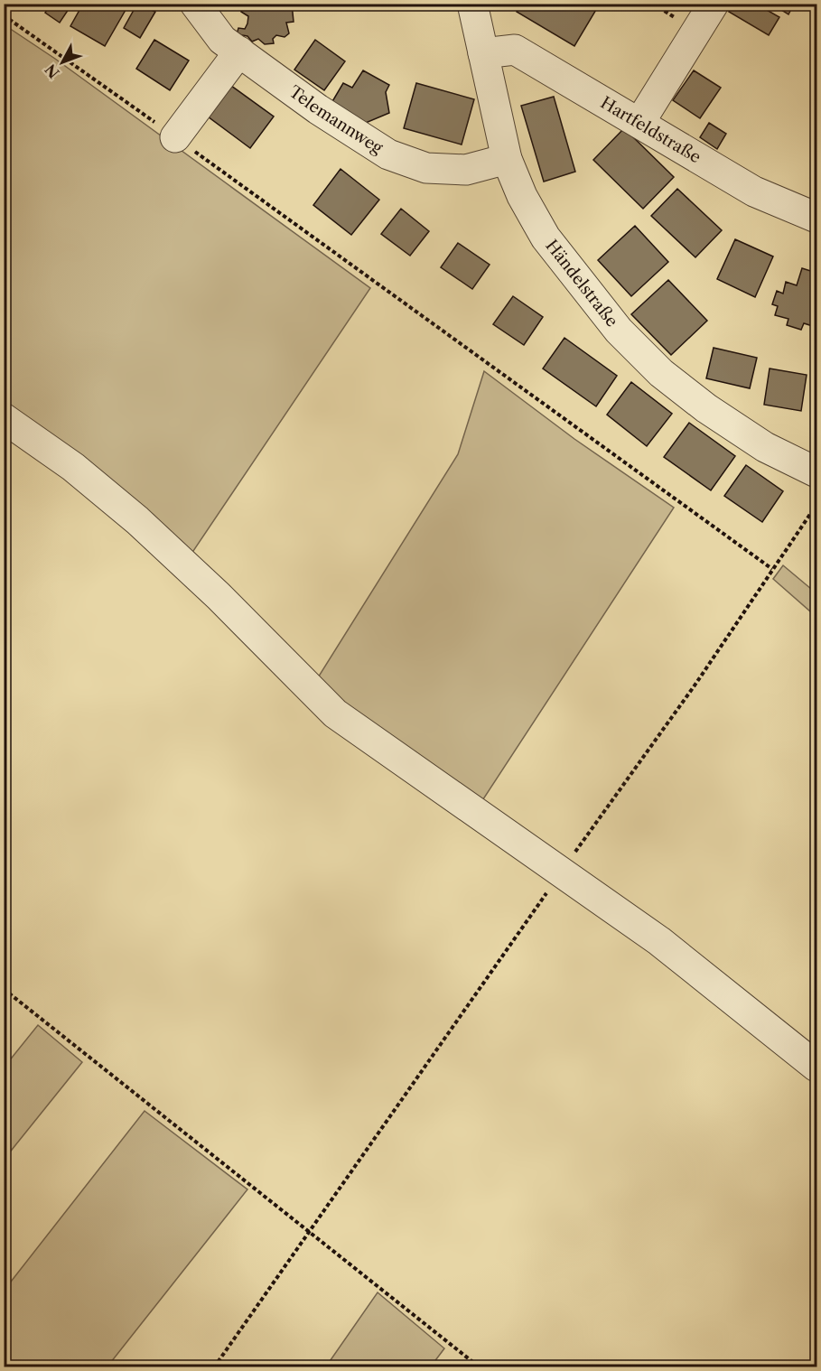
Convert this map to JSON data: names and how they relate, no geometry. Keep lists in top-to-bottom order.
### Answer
{
  "streets": {
    "street": ["Telemannweg", "Hartfeldstraße", "Händelstraße"]
  },
  "crossings": [
    ["Telemannweg", "Händelstraße"],
    ["Hartfeldstraße", "Händelstraße"]
  ],
  "north": "bottom left"
}
